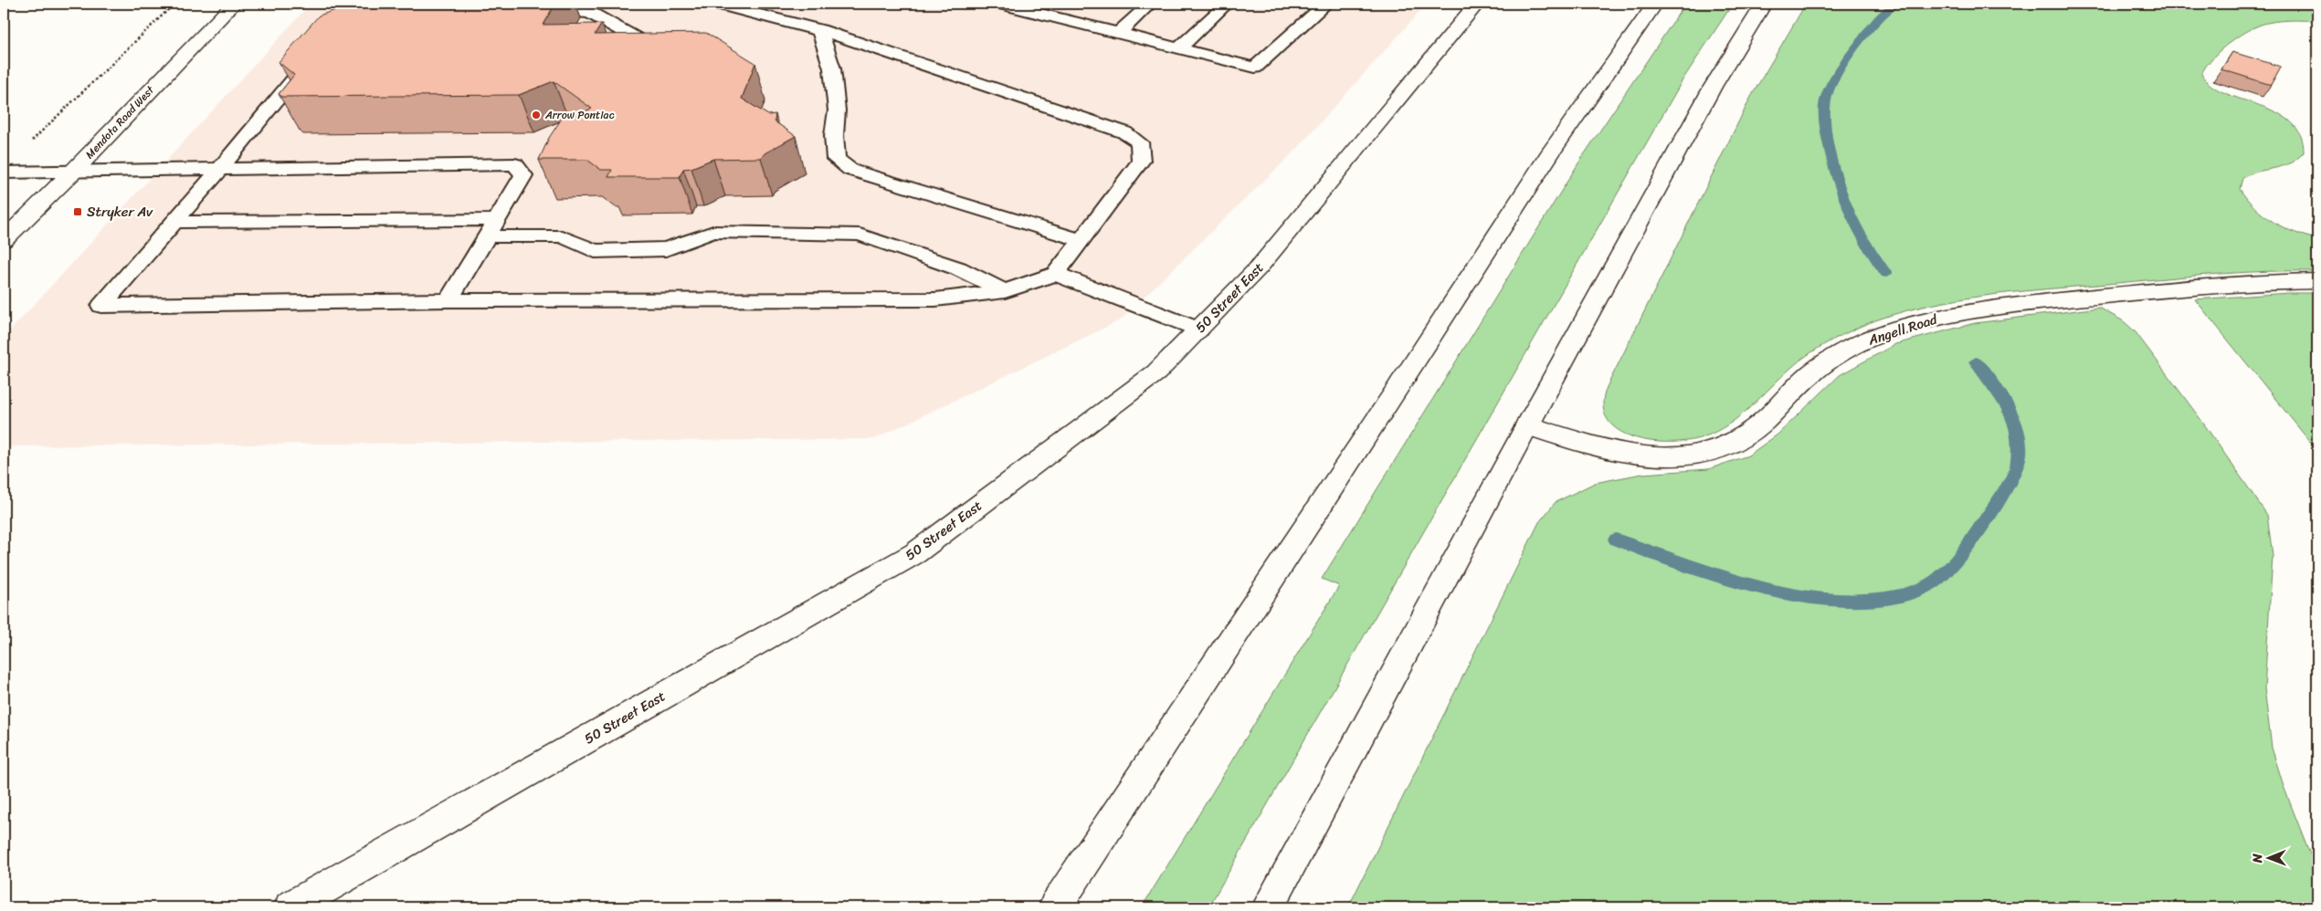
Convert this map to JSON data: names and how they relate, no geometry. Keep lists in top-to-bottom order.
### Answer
{
  "streets": {
    "main road": ["Mendota Road West", "50 Street East", "Angell Road"]
  },
  "places": {
    "other": ["Arrow Pontiac"],
    "transit": ["Stryker Av"]
  },
  "north": "left"
}
